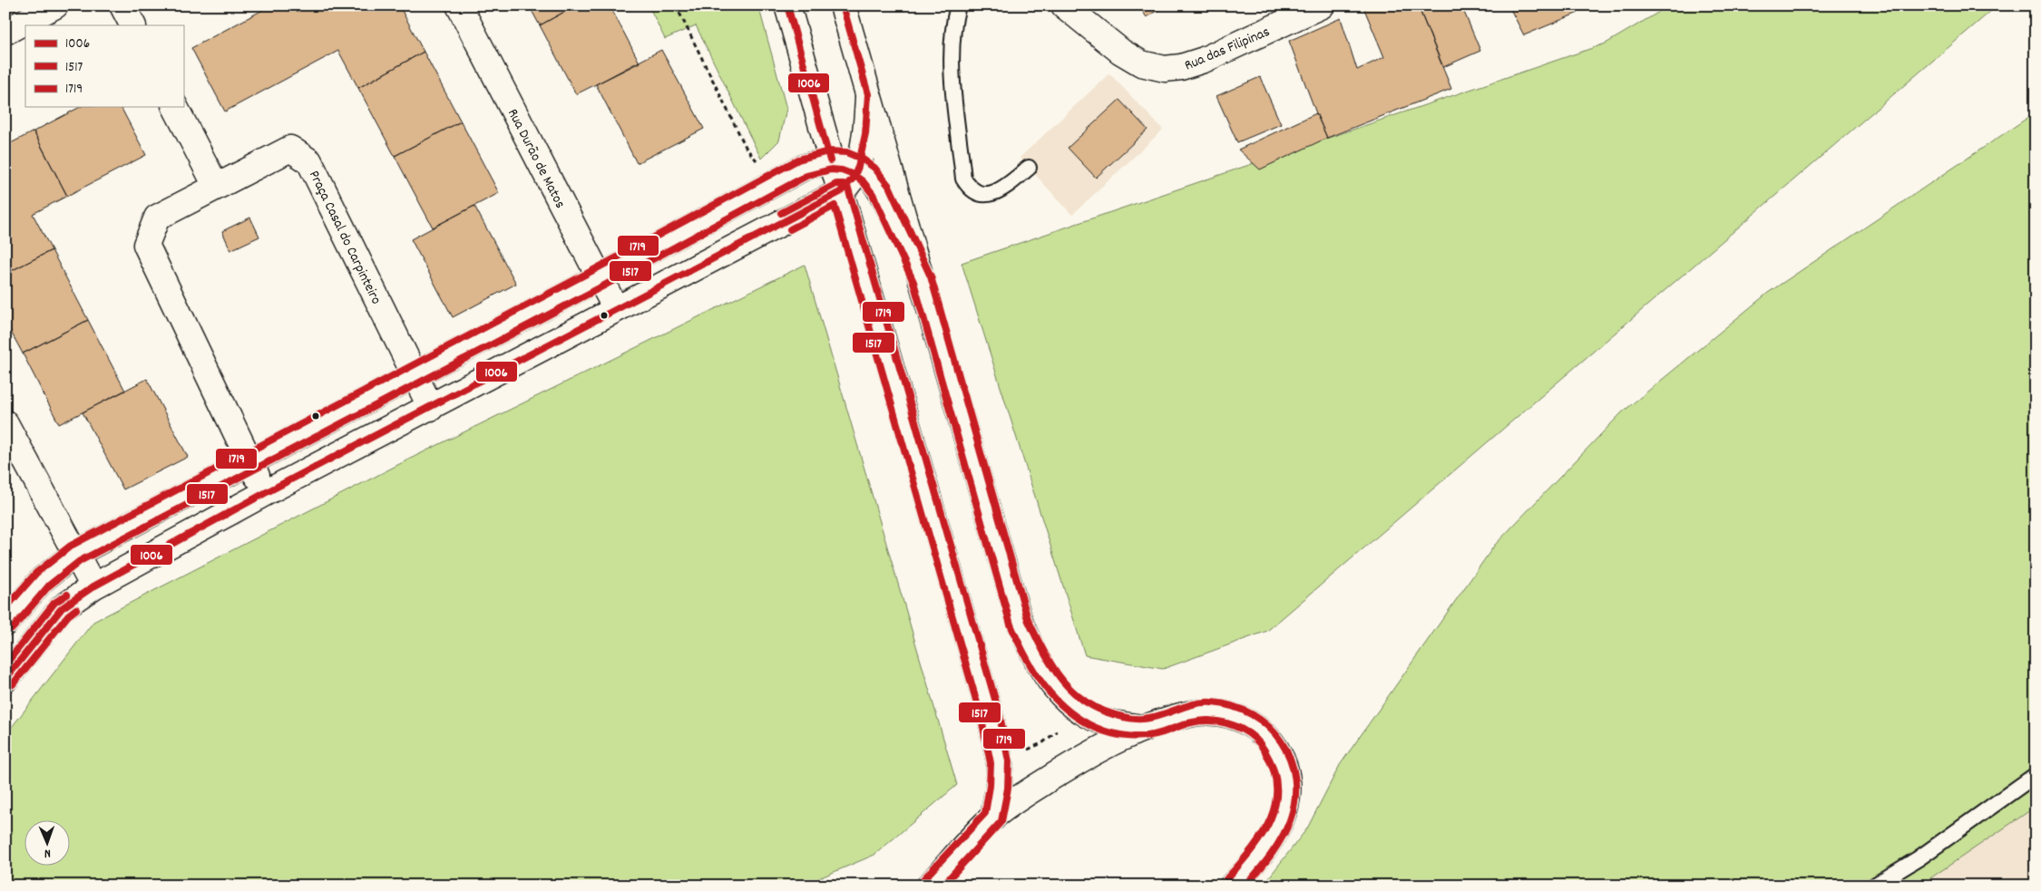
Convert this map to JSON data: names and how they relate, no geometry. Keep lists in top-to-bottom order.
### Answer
{
  "streets": {
    "street": ["Rua das Filipinas", "Rua Durão de Matos", "Praça Casal do Carpinteiro"]
  },
  "lines": ["transit line 1006", "transit line 1719", "transit line 1517"],
  "legend": ["1006", "1517", "1719"],
  "north": "bottom"
}
